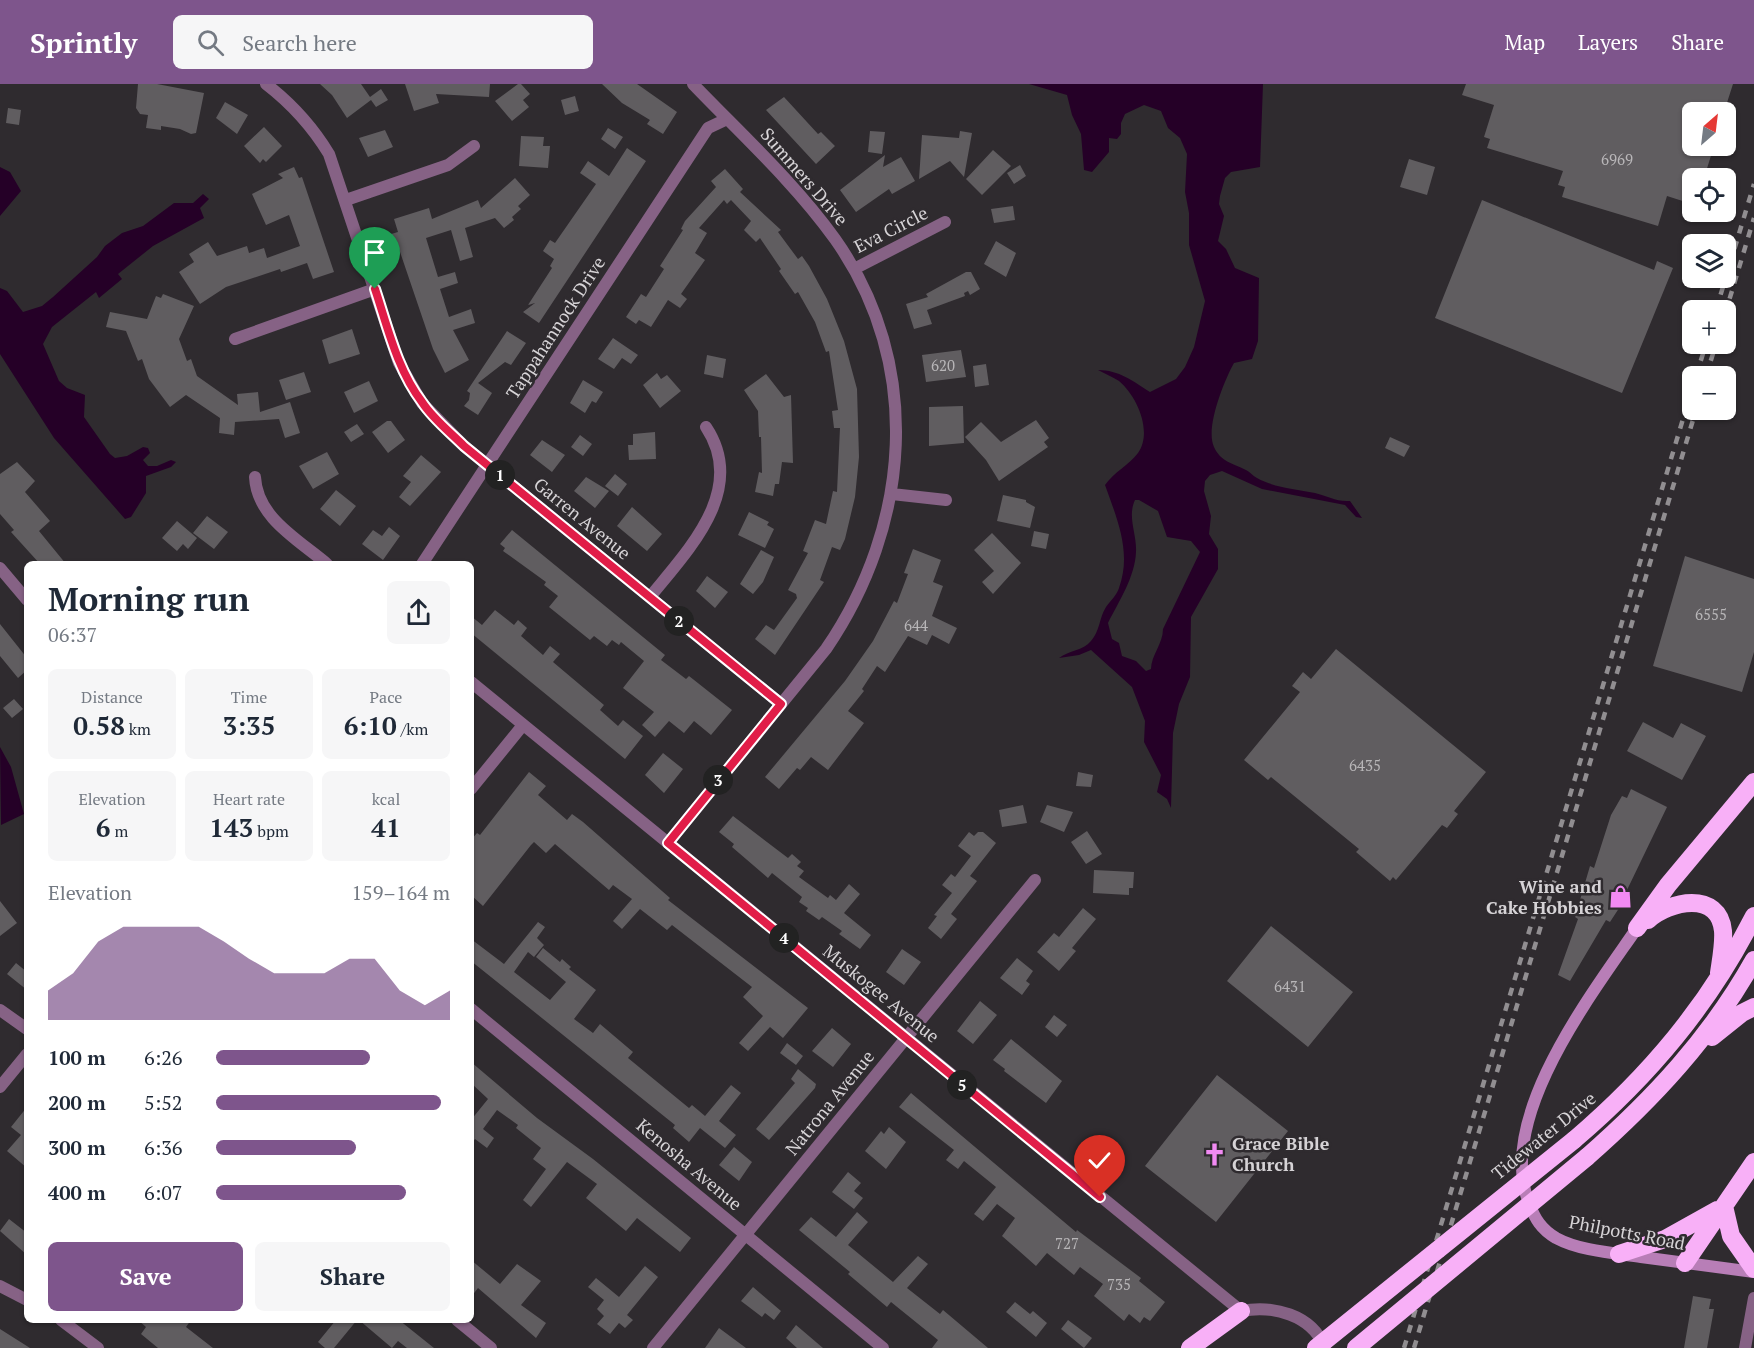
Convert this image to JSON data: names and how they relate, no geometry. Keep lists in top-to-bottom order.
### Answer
{
  "streets": {
    "highway": ["Tidewater Drive"],
    "street": [
      "Summers Drive",
      "Eva Circle",
      "Tappahannock Drive",
      "Garren Avenue",
      "Muskogee Avenue",
      "Natrona Avenue",
      "Kenosha Avenue",
      "Philpotts Road"
    ]
  },
  "crossings": [
    ["Summers Drive", "Eva Circle"],
    ["Summers Drive", "Tappahannock Drive"],
    ["Summers Drive", "Garren Avenue"],
    ["Summers Drive", "Muskogee Avenue"],
    ["Tappahannock Drive", "Garren Avenue"],
    ["Muskogee Avenue", "Natrona Avenue"],
    ["Natrona Avenue", "Kenosha Avenue"]
  ],
  "places": {
    "shop": ["Wine and Cake Hobbies"],
    "church": ["Grace Bible Church"]
  },
  "house_numbers": [
    "6969",
    "620",
    "6555",
    "644",
    "6435",
    "6431",
    "727",
    "735"
  ],
  "north": "top right",
  "page": {
    "header": "Sprintly",
    "search": "Search here",
    "nav": ["Map", "Layers", "Share"],
    "map_buttons": ["+", "−"],
    "pins": [
      "1",
      "2",
      "3",
      "4",
      "5"
    ],
    "heading": ["Morning run", "06:37"],
    "stats": [
      ["Distance", "0.58 km"],
      ["Time", "3:35"],
      ["Pace", "6:10 /km"],
      ["Elevation", "6 m"],
      ["Heart rate", "143 bpm"],
      ["kcal", "41"]
    ],
    "chart": ["Elevation", "159–164 m"],
    "list": [
      {
        "name": "100 m",
        "note": "6:26"
      },
      {
        "name": "200 m",
        "note": "5:52"
      },
      {
        "name": "300 m",
        "note": "6:36"
      },
      {
        "name": "400 m",
        "note": "6:07"
      }
    ],
    "buttons": ["Save", "Share"]
  }
}
